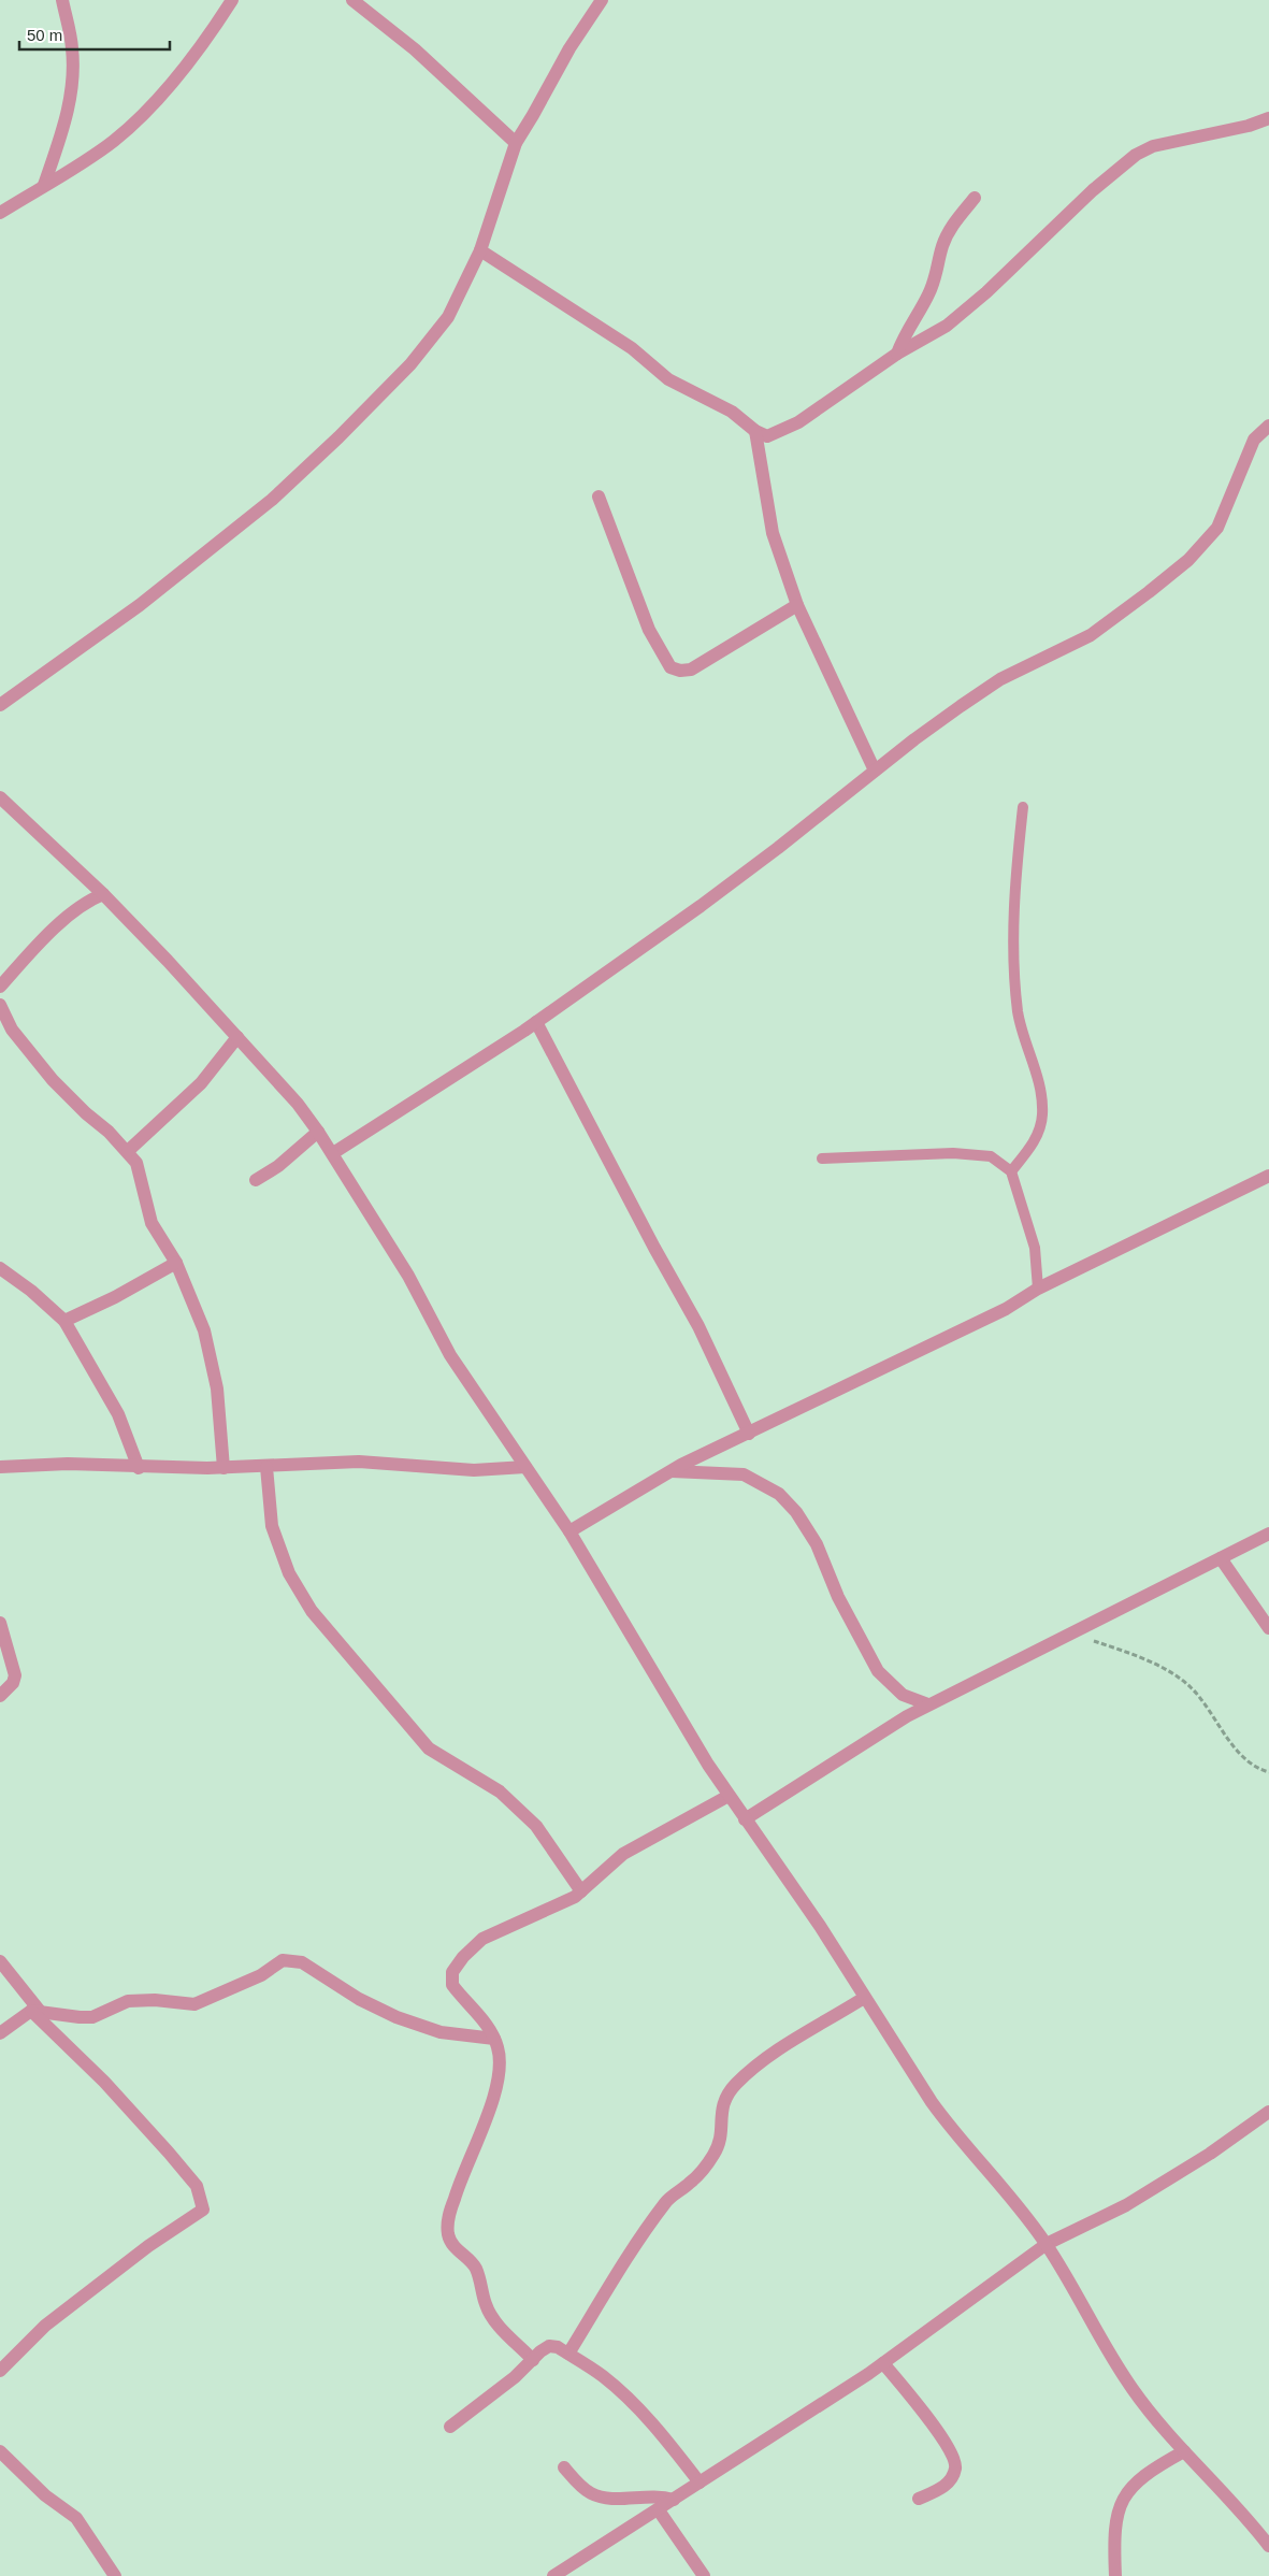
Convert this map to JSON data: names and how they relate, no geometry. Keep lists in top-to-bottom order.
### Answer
{
  "scale_bar": "50 m"
}
